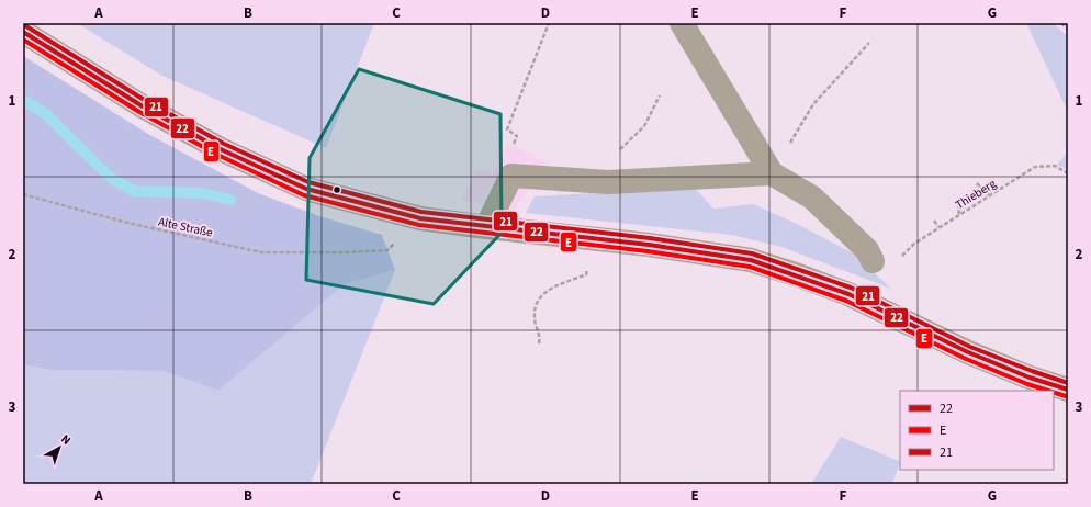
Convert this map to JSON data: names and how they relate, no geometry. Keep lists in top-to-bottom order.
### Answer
{
  "streets": {
    "path": ["Thieberg", "Alte Straße"]
  },
  "lines": ["transit line 21", "transit line 22", "transit line E"],
  "legend": ["22", "E", "21"],
  "north": "top right",
  "grid": {
    "columns": [
      "A",
      "B",
      "C",
      "D",
      "E",
      "F",
      "G"
    ],
    "rows": ["1", "2", "3"]
  }
}
